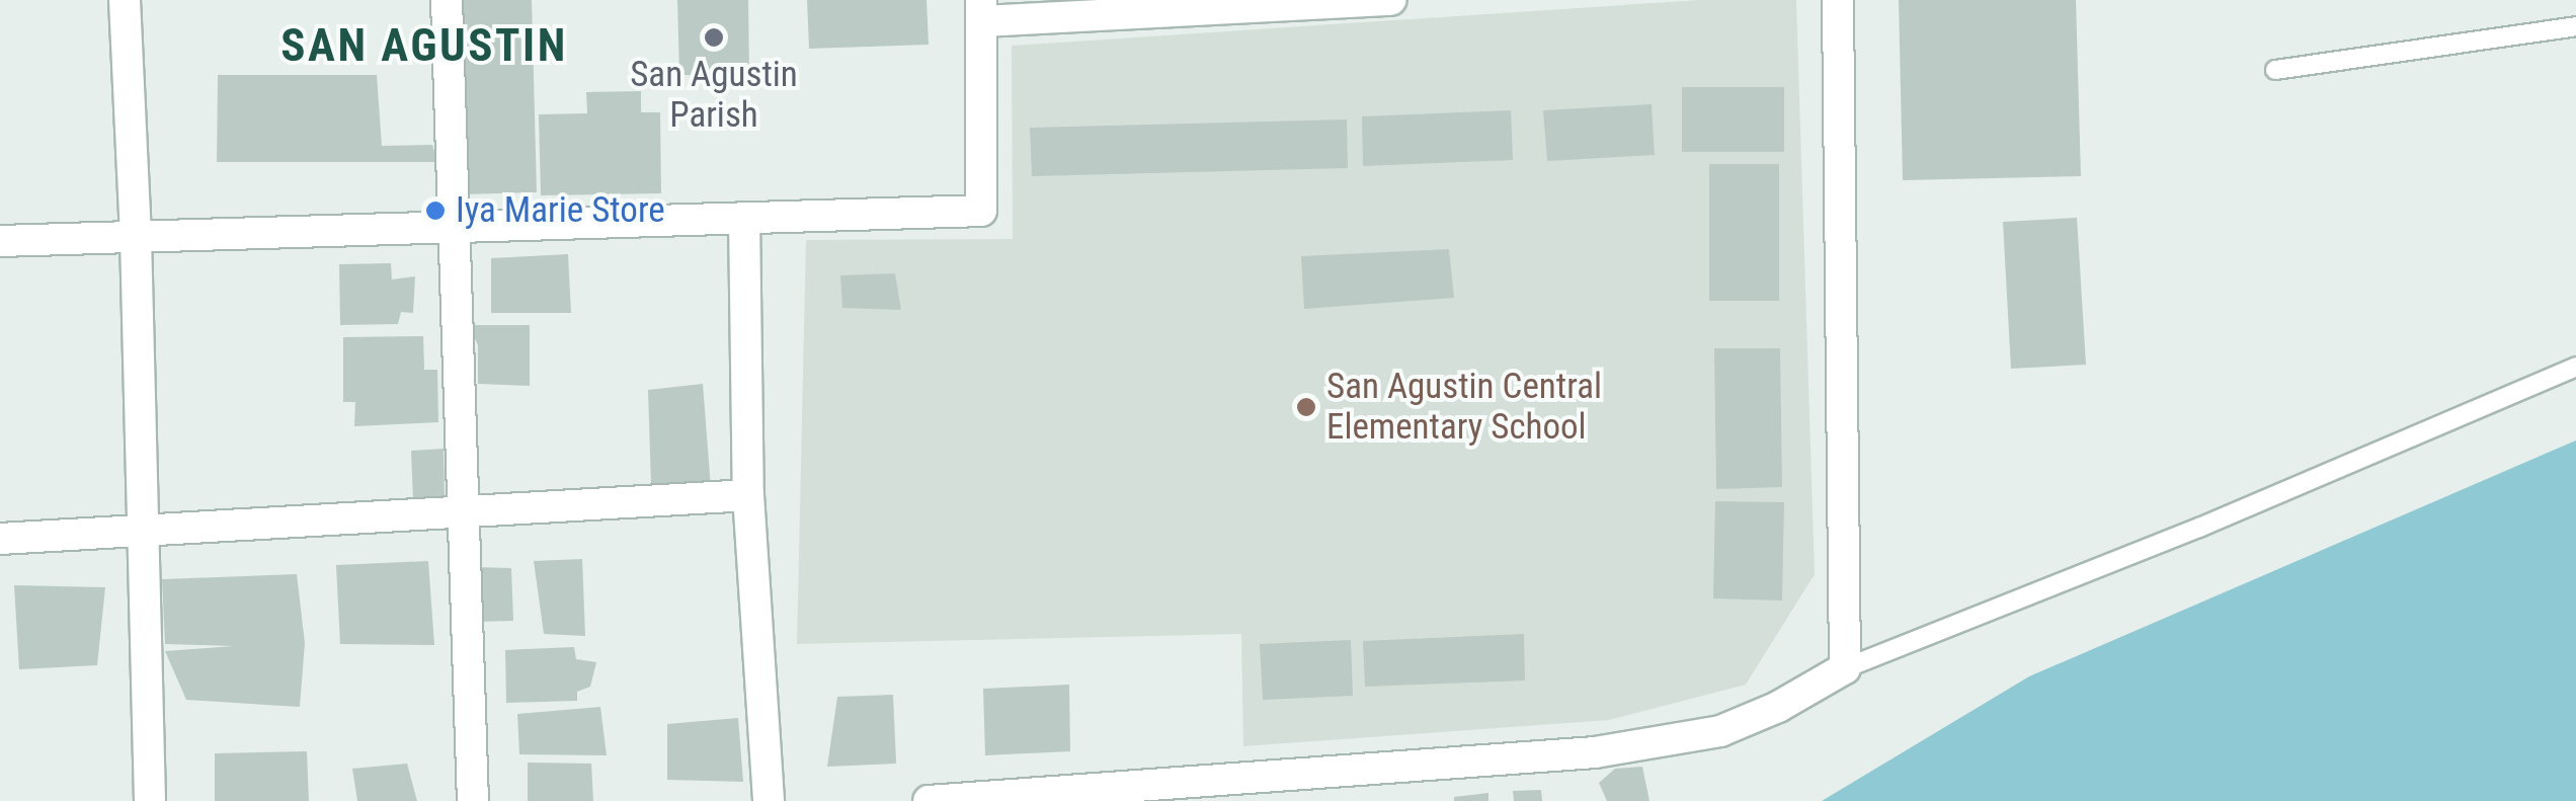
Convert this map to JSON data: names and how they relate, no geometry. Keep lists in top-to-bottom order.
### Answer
{
  "districts": ["SAN AGUSTIN"],
  "places": ["San Agustin Parish", "Iya Marie Store", "San Agustin Central Elementary School"]
}
